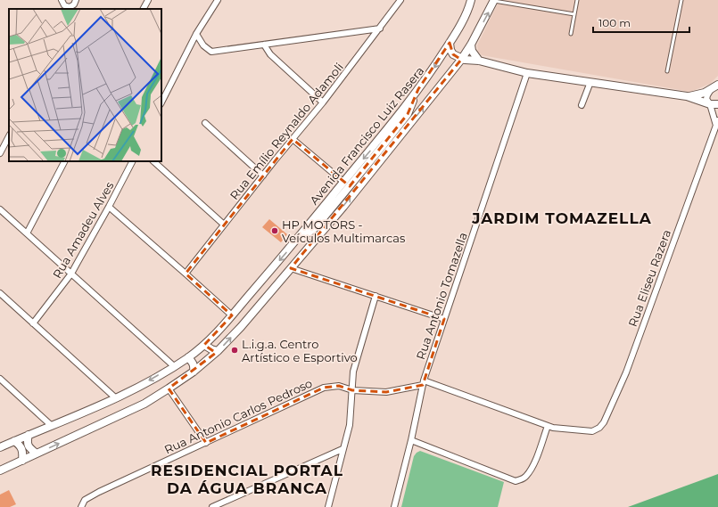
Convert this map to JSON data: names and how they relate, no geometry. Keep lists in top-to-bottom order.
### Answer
{
  "streets": {
    "street": [
      "Rua Emílio Reynaldo Adamoli",
      "Avenida Francisco Luiz Rasera",
      "Rua Amadeu Alves",
      "Rua Eliseu Razera",
      "Rua Antonio Tomazella",
      "Rua Antonio Carlos Pedroso"
    ]
  },
  "crossings": [
    ["Rua Antonio Tomazella", "Rua Antonio Carlos Pedroso"]
  ],
  "districts": ["JARDIM TOMAZELLA", "RESIDENCIAL PORTAL DA ÁGUA BRANCA"],
  "places": ["HP MOTORS - Veículos Multimarcas", "L.i.g.a. Centro Artístico e Esportivo"],
  "scale_bar": "100 m"
}
